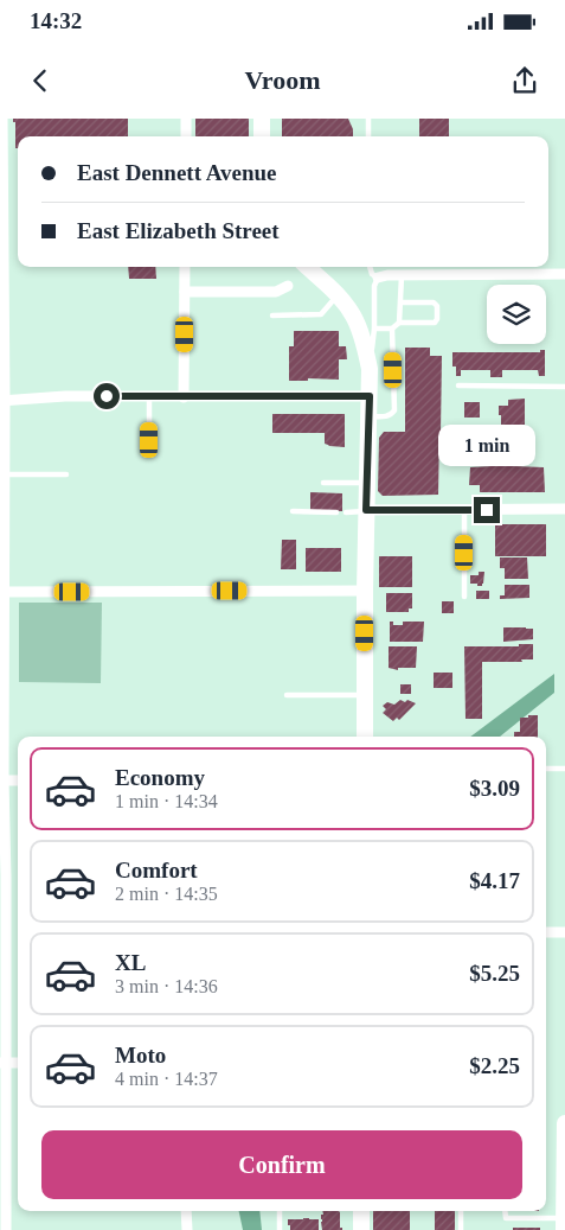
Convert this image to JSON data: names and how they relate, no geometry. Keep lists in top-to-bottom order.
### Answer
{
  "page": {
    "status": "14:32",
    "header": "Vroom",
    "banner": ["East Dennett Avenue", "East Elizabeth Street"],
    "bubble": "1 min",
    "list": [
      {
        "name": "Economy",
        "note": "1 min · 14:34",
        "value": "$3.09"
      },
      {
        "name": "Comfort",
        "note": "2 min · 14:35",
        "value": "$4.17"
      },
      {
        "name": "XL",
        "note": "3 min · 14:36",
        "value": "$5.25"
      },
      {
        "name": "Moto",
        "note": "4 min · 14:37",
        "value": "$2.25"
      }
    ],
    "buttons": "Confirm"
  }
}
